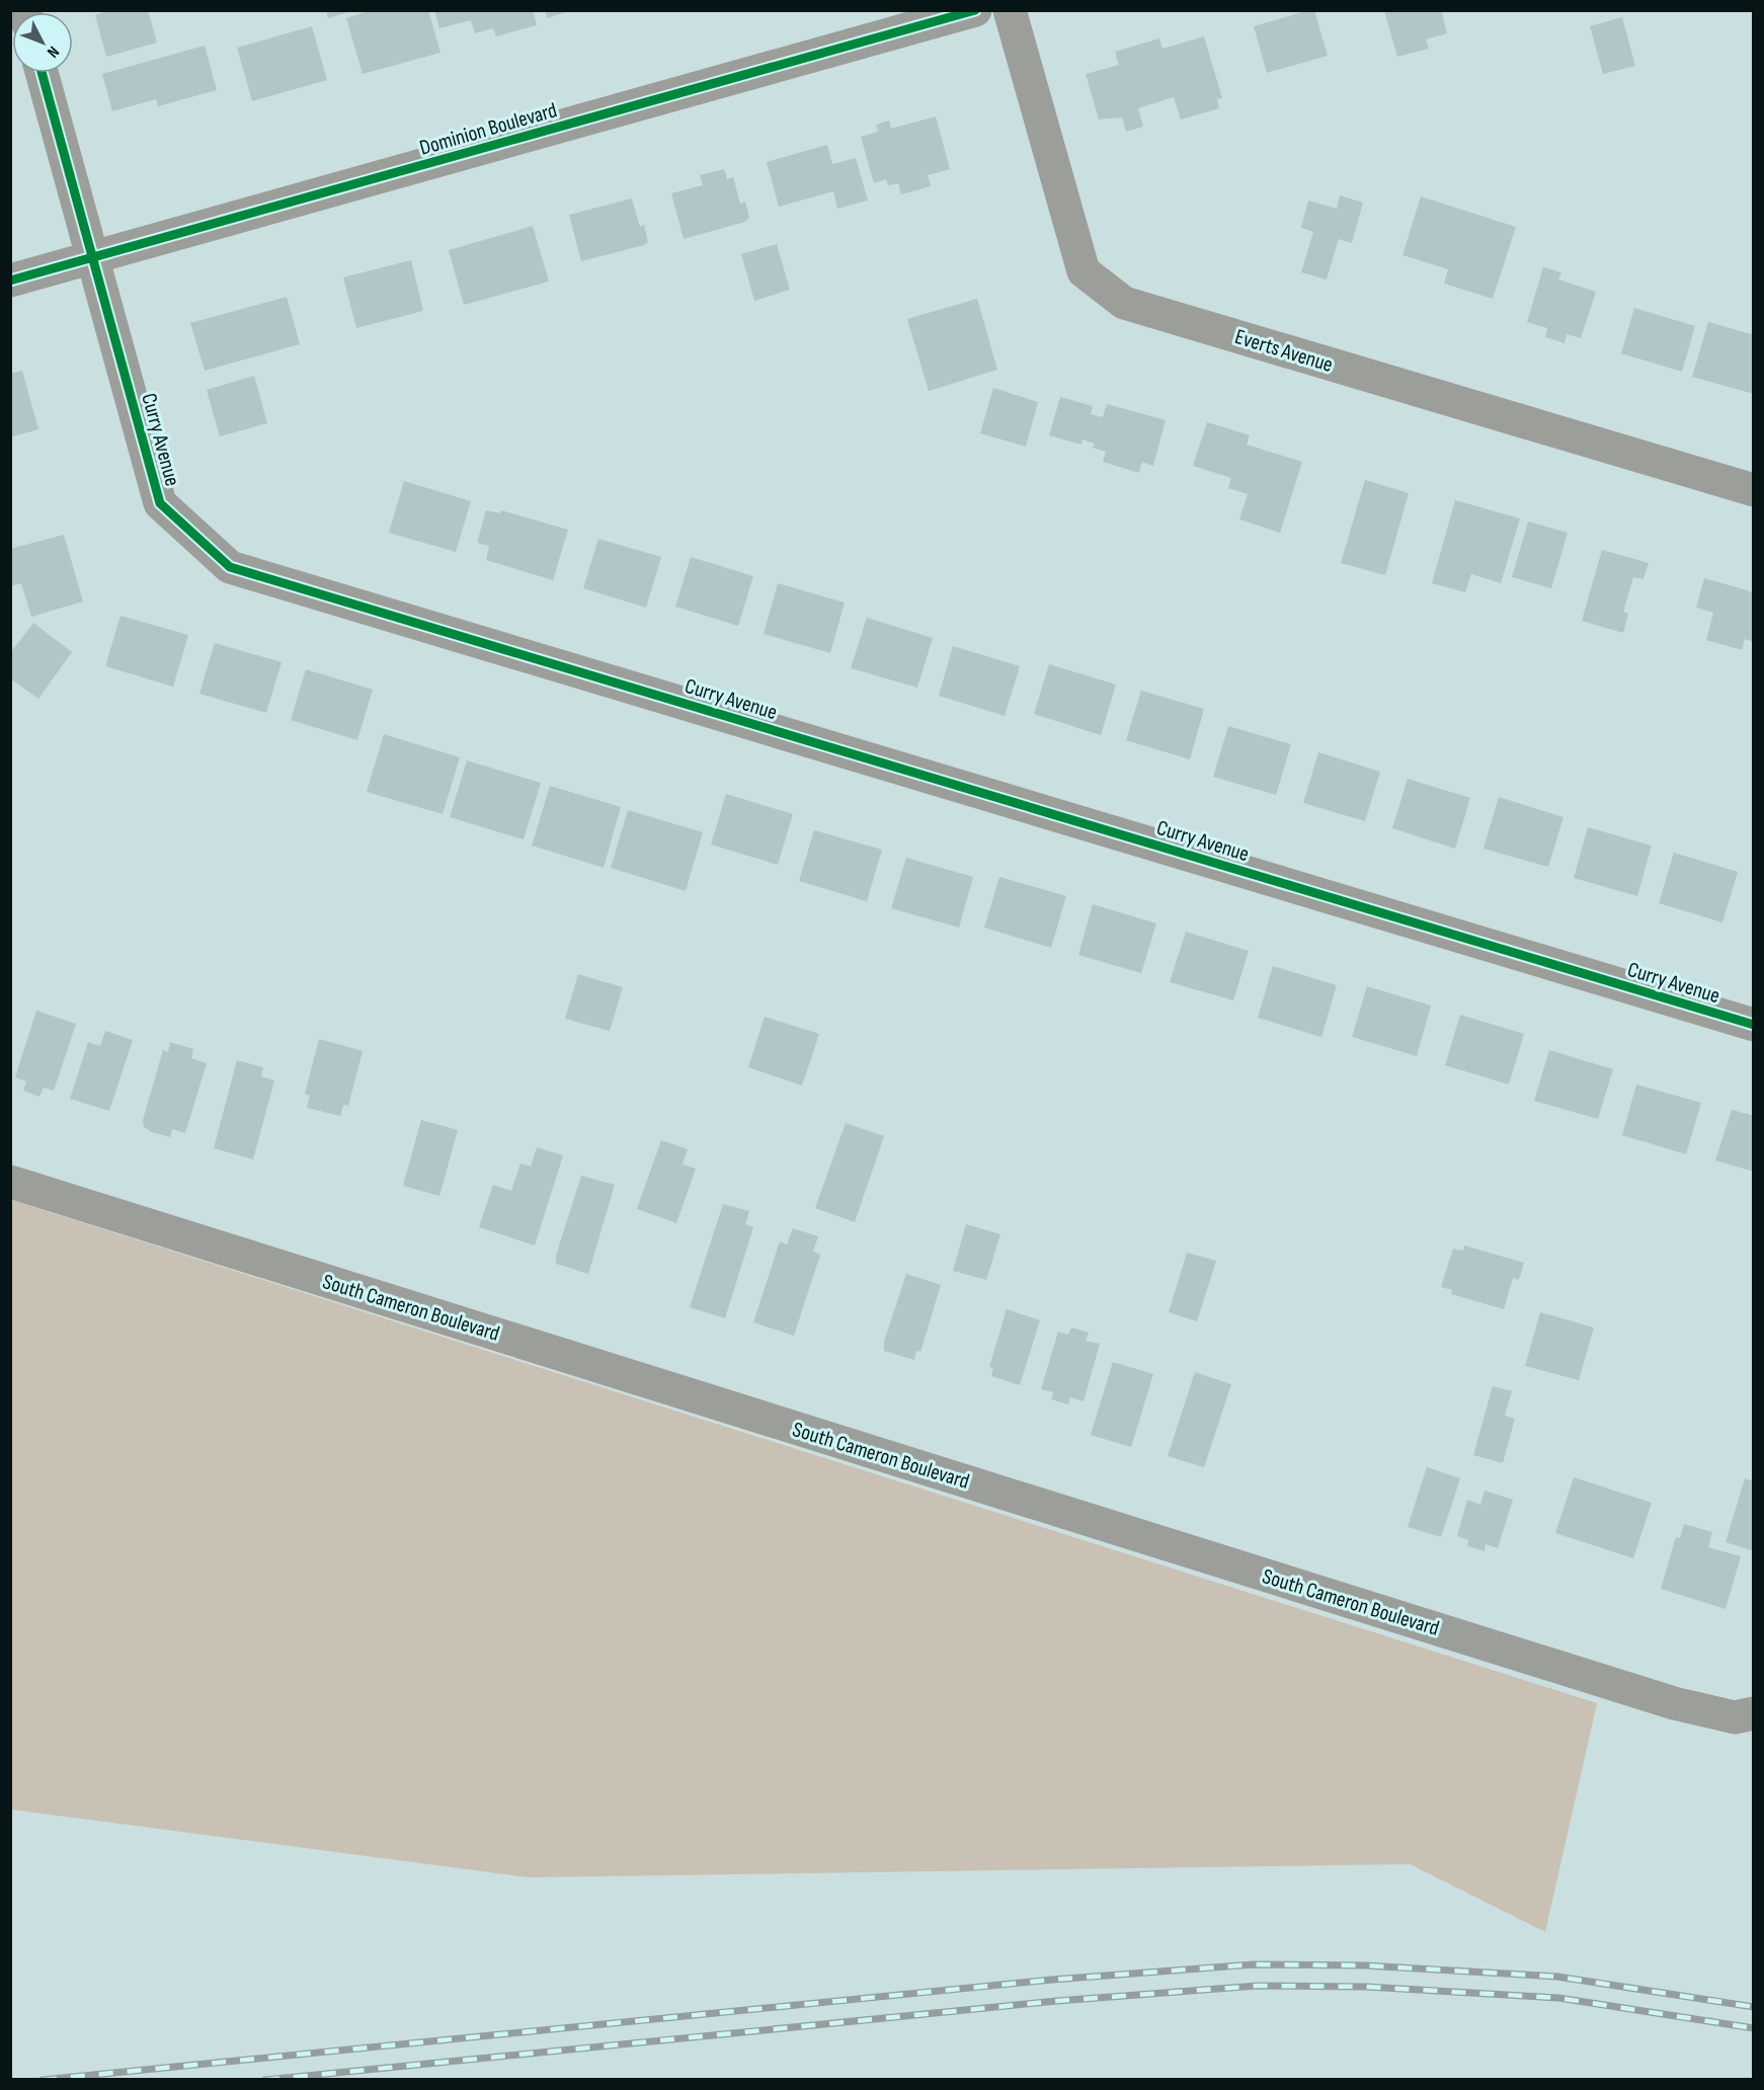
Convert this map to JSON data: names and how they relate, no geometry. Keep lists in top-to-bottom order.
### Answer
{
  "streets": {
    "street": [
      "Dominion Boulevard",
      "Everts Avenue",
      "Curry Avenue",
      "South Cameron Boulevard"
    ]
  },
  "crossings": [
    ["Dominion Boulevard", "Curry Avenue"]
  ],
  "north": "bottom right"
}
